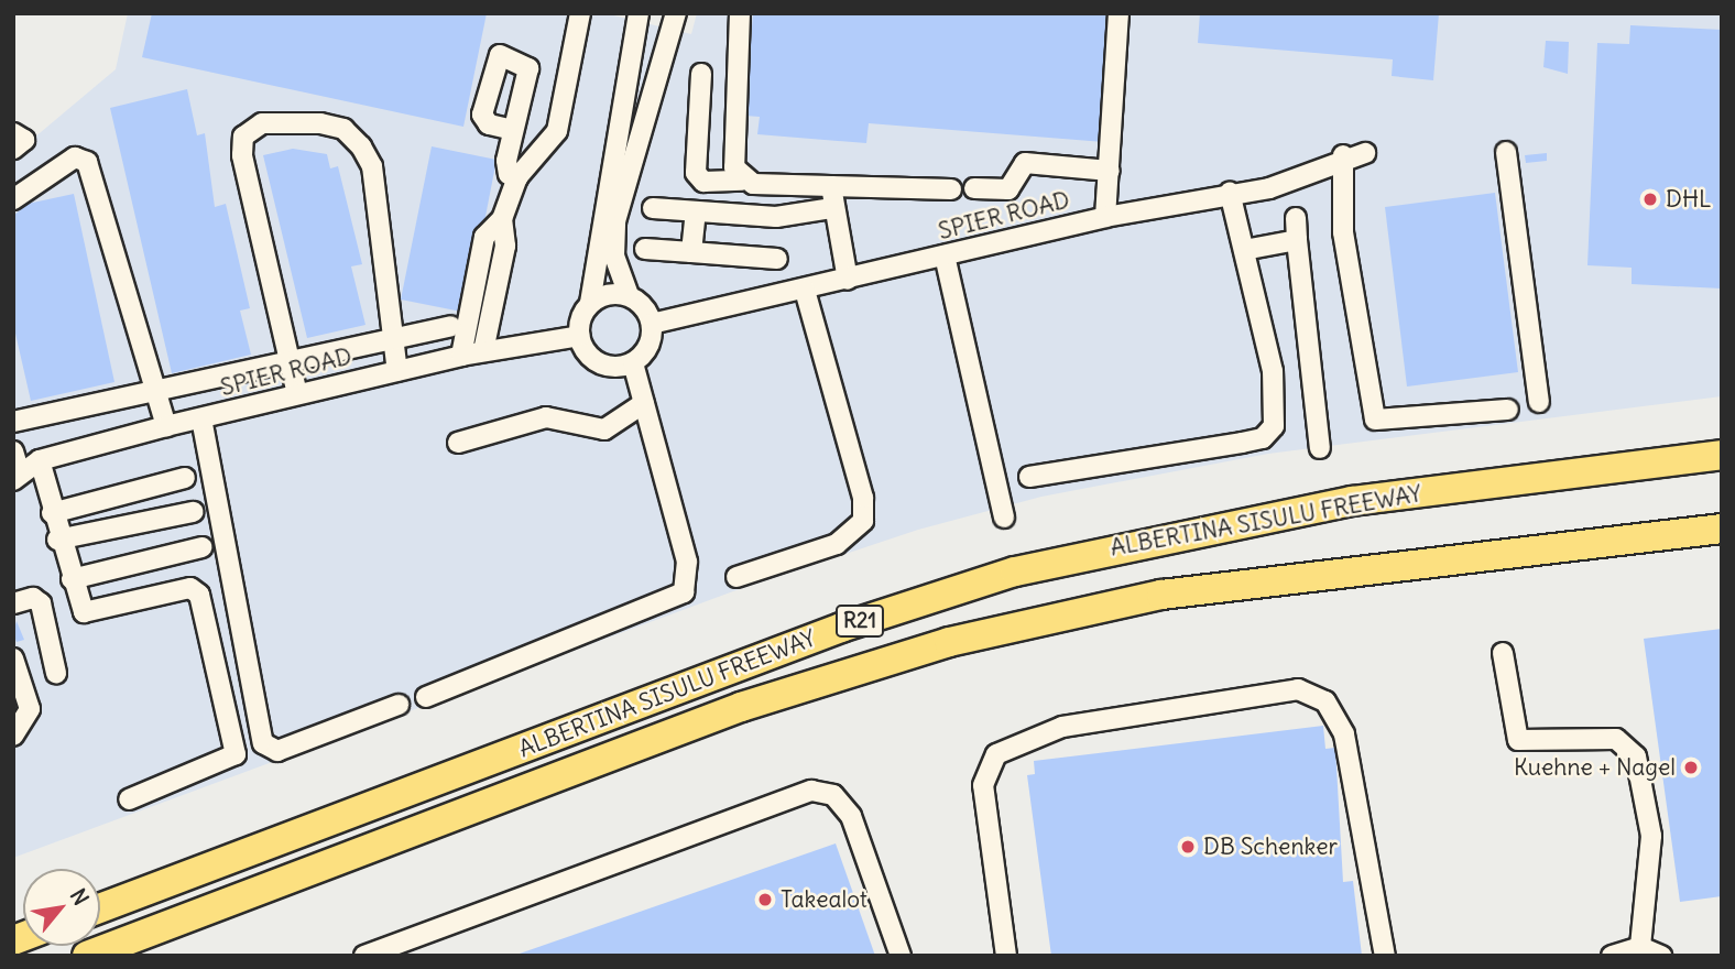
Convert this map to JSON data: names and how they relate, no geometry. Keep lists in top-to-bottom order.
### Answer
{
  "streets": {
    "highway": ["ALBERTINA SISULU FREEWAY", "R21"],
    "street": ["SPIER ROAD"]
  },
  "places": [
    "DHL",
    "Kuehne + Nagel",
    "DB Schenker",
    "Takealot"
  ],
  "north": "top right"
}
